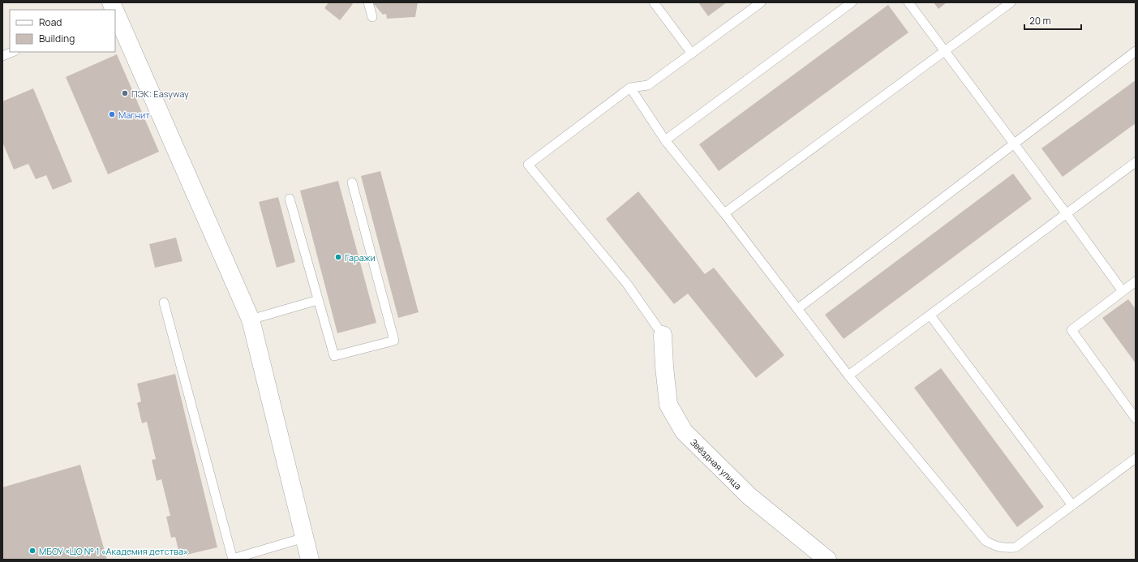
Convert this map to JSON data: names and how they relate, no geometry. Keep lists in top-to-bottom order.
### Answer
{
  "streets": {
    "street": ["Звёздная улица"]
  },
  "places": [
    "ПЭК: Easyway",
    "Магнит",
    "Гаражи",
    "МБОУ «ЦО № 1 «Академия детства»"
  ],
  "legend": ["Road", "Building"],
  "scale_bar": "20 m"
}
